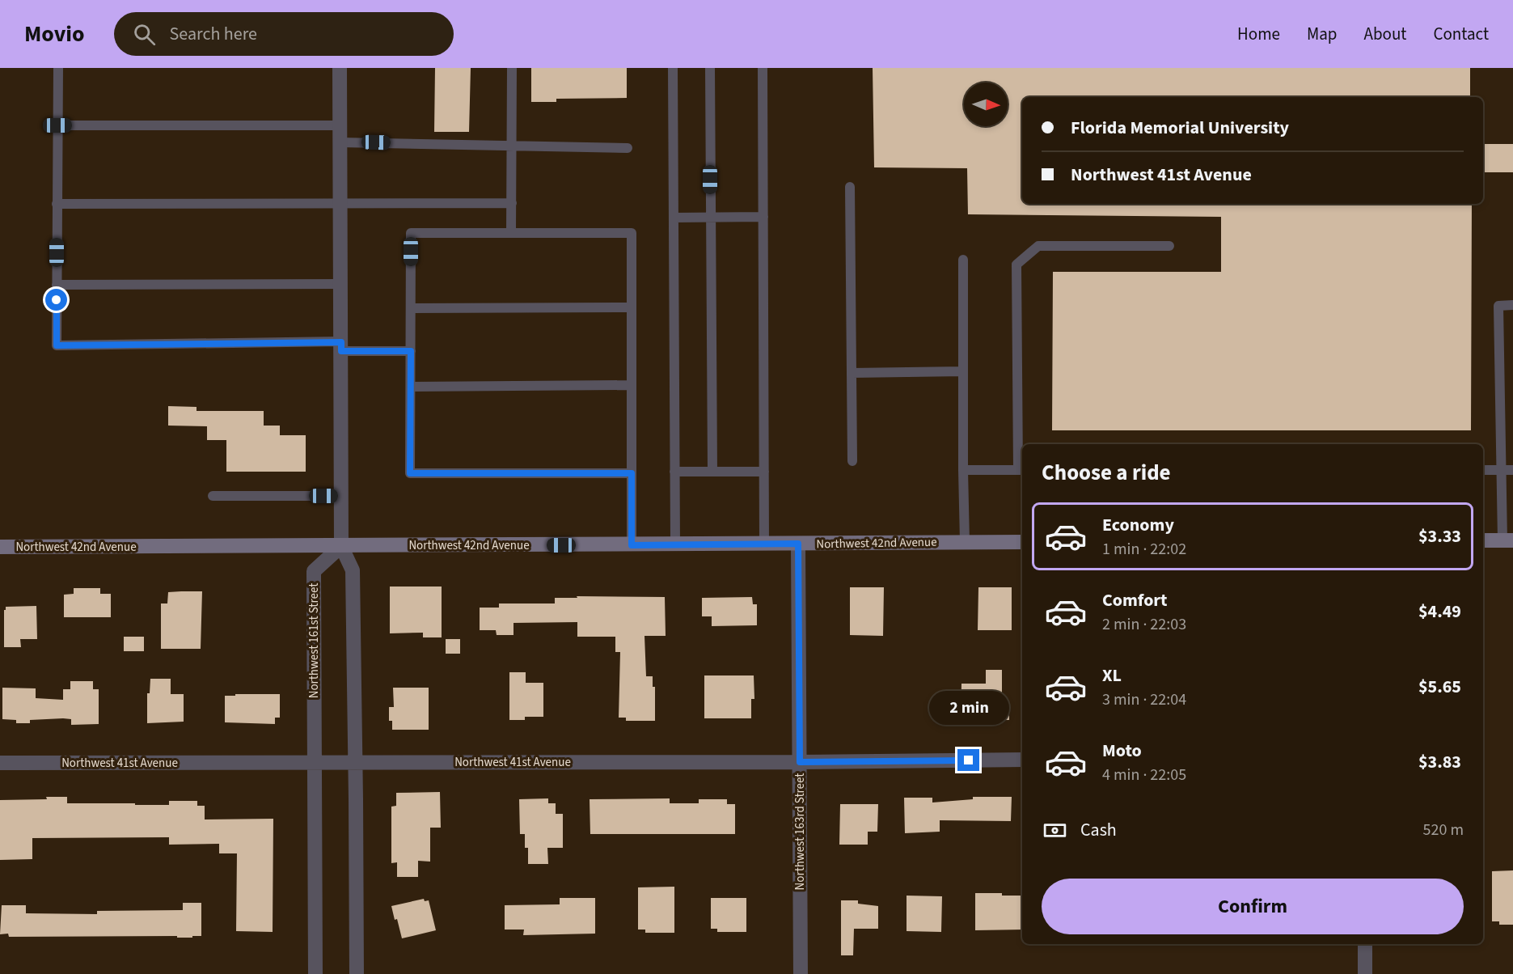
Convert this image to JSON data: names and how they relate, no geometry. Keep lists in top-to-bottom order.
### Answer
{
  "streets": {
    "street": [
      "Northwest 42nd Avenue",
      "Northwest 161st Street",
      "Northwest 41st Avenue",
      "Northwest 163rd Street"
    ]
  },
  "crossings": [
    ["Northwest 42nd Avenue", "Northwest 161st Street"],
    ["Northwest 42nd Avenue", "Northwest 163rd Street"],
    ["Northwest 161st Street", "Northwest 41st Avenue"],
    ["Northwest 41st Avenue", "Northwest 163rd Street"]
  ],
  "north": "right",
  "page": {
    "header": "Movio",
    "search": "Search here",
    "nav": [
      "Home",
      "Map",
      "About",
      "Contact"
    ],
    "banner": ["Florida Memorial University", "Northwest 41st Avenue"],
    "heading": "Choose a ride",
    "list": [
      {
        "name": "Economy",
        "note": "1 min · 22:02",
        "value": "$3.33"
      },
      {
        "name": "Comfort",
        "note": "2 min · 22:03",
        "value": "$4.49"
      },
      {
        "name": "XL",
        "note": "3 min · 22:04",
        "value": "$5.65"
      },
      {
        "name": "Moto",
        "note": "4 min · 22:05",
        "value": "$3.83"
      }
    ],
    "bubble": "2 min",
    "pay": ["Cash", "520 m"],
    "buttons": "Confirm"
  }
}
